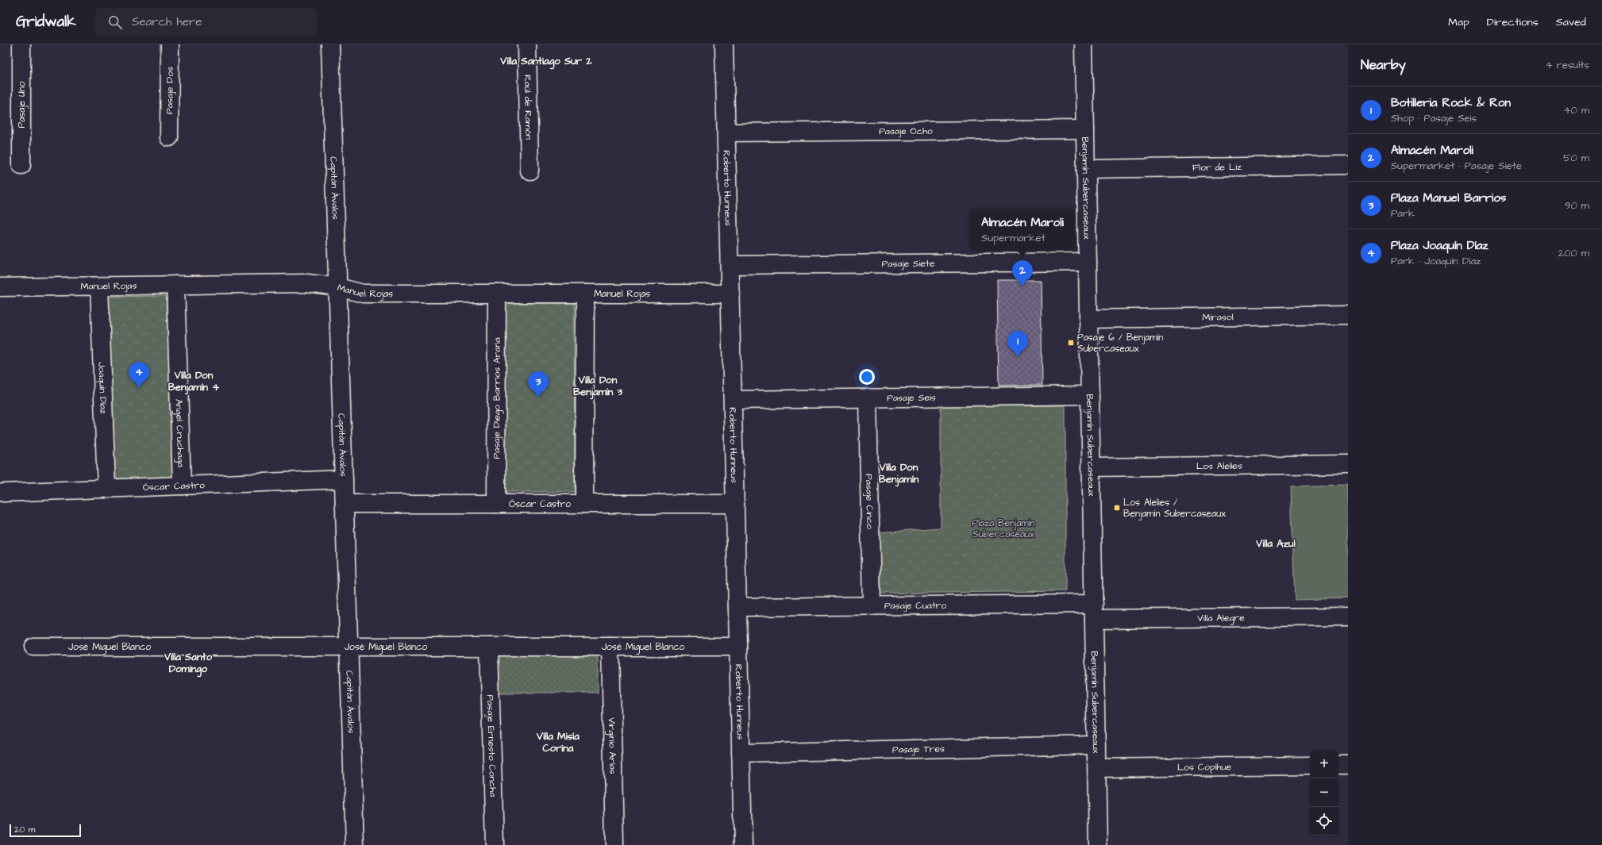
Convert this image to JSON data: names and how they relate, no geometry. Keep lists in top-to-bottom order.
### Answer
{
  "streets": {
    "street": [
      "Pasaje Dos",
      "Pasaje Uno",
      "Raúl de Ramón",
      "Pasaje Ocho",
      "Flor de Liz",
      "Capitán Ávalos",
      "Roberto Hunneus",
      "Benjamín Subercaseaux",
      "Pasaje Siete",
      "Manuel Rojas",
      "Mirasol",
      "Joaquín Díaz",
      "Pasaje Seis",
      "Pasaje Diego Barrios Arana",
      "Angel Cruchaga",
      "Los Alelies",
      "Óscar Castro",
      "Pasaje Cinco",
      "Pasaje Cuatro",
      "Villa Alegre",
      "José Miguel Blanco",
      "Pasaje Ernesto Concha",
      "Virginio Arias",
      "Pasaje Tres",
      "Los Copihue"
    ]
  },
  "crossings": [
    ["Pasaje Ocho", "Roberto Hunneus"],
    ["Pasaje Ocho", "Benjamín Subercaseaux"],
    ["Flor de Liz", "Benjamín Subercaseaux"],
    ["Capitán Ávalos", "Manuel Rojas"],
    ["Capitán Ávalos", "Óscar Castro"],
    ["Capitán Ávalos", "José Miguel Blanco"],
    ["Roberto Hunneus", "Pasaje Siete"],
    ["Roberto Hunneus", "Manuel Rojas"],
    ["Roberto Hunneus", "Pasaje Seis"],
    ["Roberto Hunneus", "Óscar Castro"],
    ["Roberto Hunneus", "Pasaje Cuatro"],
    ["Roberto Hunneus", "José Miguel Blanco"],
    ["Roberto Hunneus", "Pasaje Tres"],
    ["Benjamín Subercaseaux", "Pasaje Siete"],
    ["Benjamín Subercaseaux", "Mirasol"],
    ["Benjamín Subercaseaux", "Pasaje Seis"],
    ["Benjamín Subercaseaux", "Los Alelies"],
    ["Benjamín Subercaseaux", "Pasaje Cuatro"],
    ["Benjamín Subercaseaux", "Villa Alegre"],
    ["Benjamín Subercaseaux", "Pasaje Tres"],
    ["Benjamín Subercaseaux", "Los Copihue"],
    ["Manuel Rojas", "Joaquín Díaz"],
    ["Manuel Rojas", "Pasaje Diego Barrios Arana"],
    ["Manuel Rojas", "Angel Cruchaga"],
    ["Joaquín Díaz", "Óscar Castro"],
    ["Pasaje Seis", "Pasaje Cinco"],
    ["Pasaje Diego Barrios Arana", "Óscar Castro"],
    ["Angel Cruchaga", "Óscar Castro"],
    ["Pasaje Cinco", "Pasaje Cuatro"],
    ["Pasaje Cuatro", "Villa Alegre"],
    ["José Miguel Blanco", "Pasaje Ernesto Concha"],
    ["José Miguel Blanco", "Virginio Arias"]
  ],
  "districts": [
    "Villa Santiago Sur 2",
    "Villa Don Benjamín 4",
    "Villa Don Benjamín 3",
    "Villa Don Benjamín",
    "Villa Azul",
    "Villa Santo Domingo",
    "Villa Misía Corina"
  ],
  "parks": ["Plaza Benjamín Subercaseaux"],
  "places": {
    "transit": ["Pasaje 6 / Benjamín Subercaseaux", "Los Alelies / Benjamín Subercaseaux"]
  },
  "scale_bar": "20 m",
  "page": {
    "header": "Gridwalk",
    "search": "Search here",
    "nav": ["Map", "Directions", "Saved"],
    "heading": ["Nearby", "4 results"],
    "list": [
      {
        "mark": "1",
        "name": "Botilleria Rock & Ron",
        "note": "Shop · Pasaje Seis",
        "value": "40 m"
      },
      {
        "mark": "2",
        "name": "Almacén Maroli",
        "note": "Supermarket · Pasaje Siete",
        "value": "50 m"
      },
      {
        "mark": "3",
        "name": "Plaza Manuel Barrios",
        "note": "Park",
        "value": "90 m"
      },
      {
        "mark": "4",
        "name": "Plaza Joaquín Díaz",
        "note": "Park · Joaquín Díaz",
        "value": "200 m"
      }
    ],
    "popup": ["Almacén Maroli", "Supermarket"],
    "pins": [
      "2",
      "1",
      "4",
      "3"
    ],
    "map_buttons": ["+", "−"],
    "scale": "20 m"
  }
}
